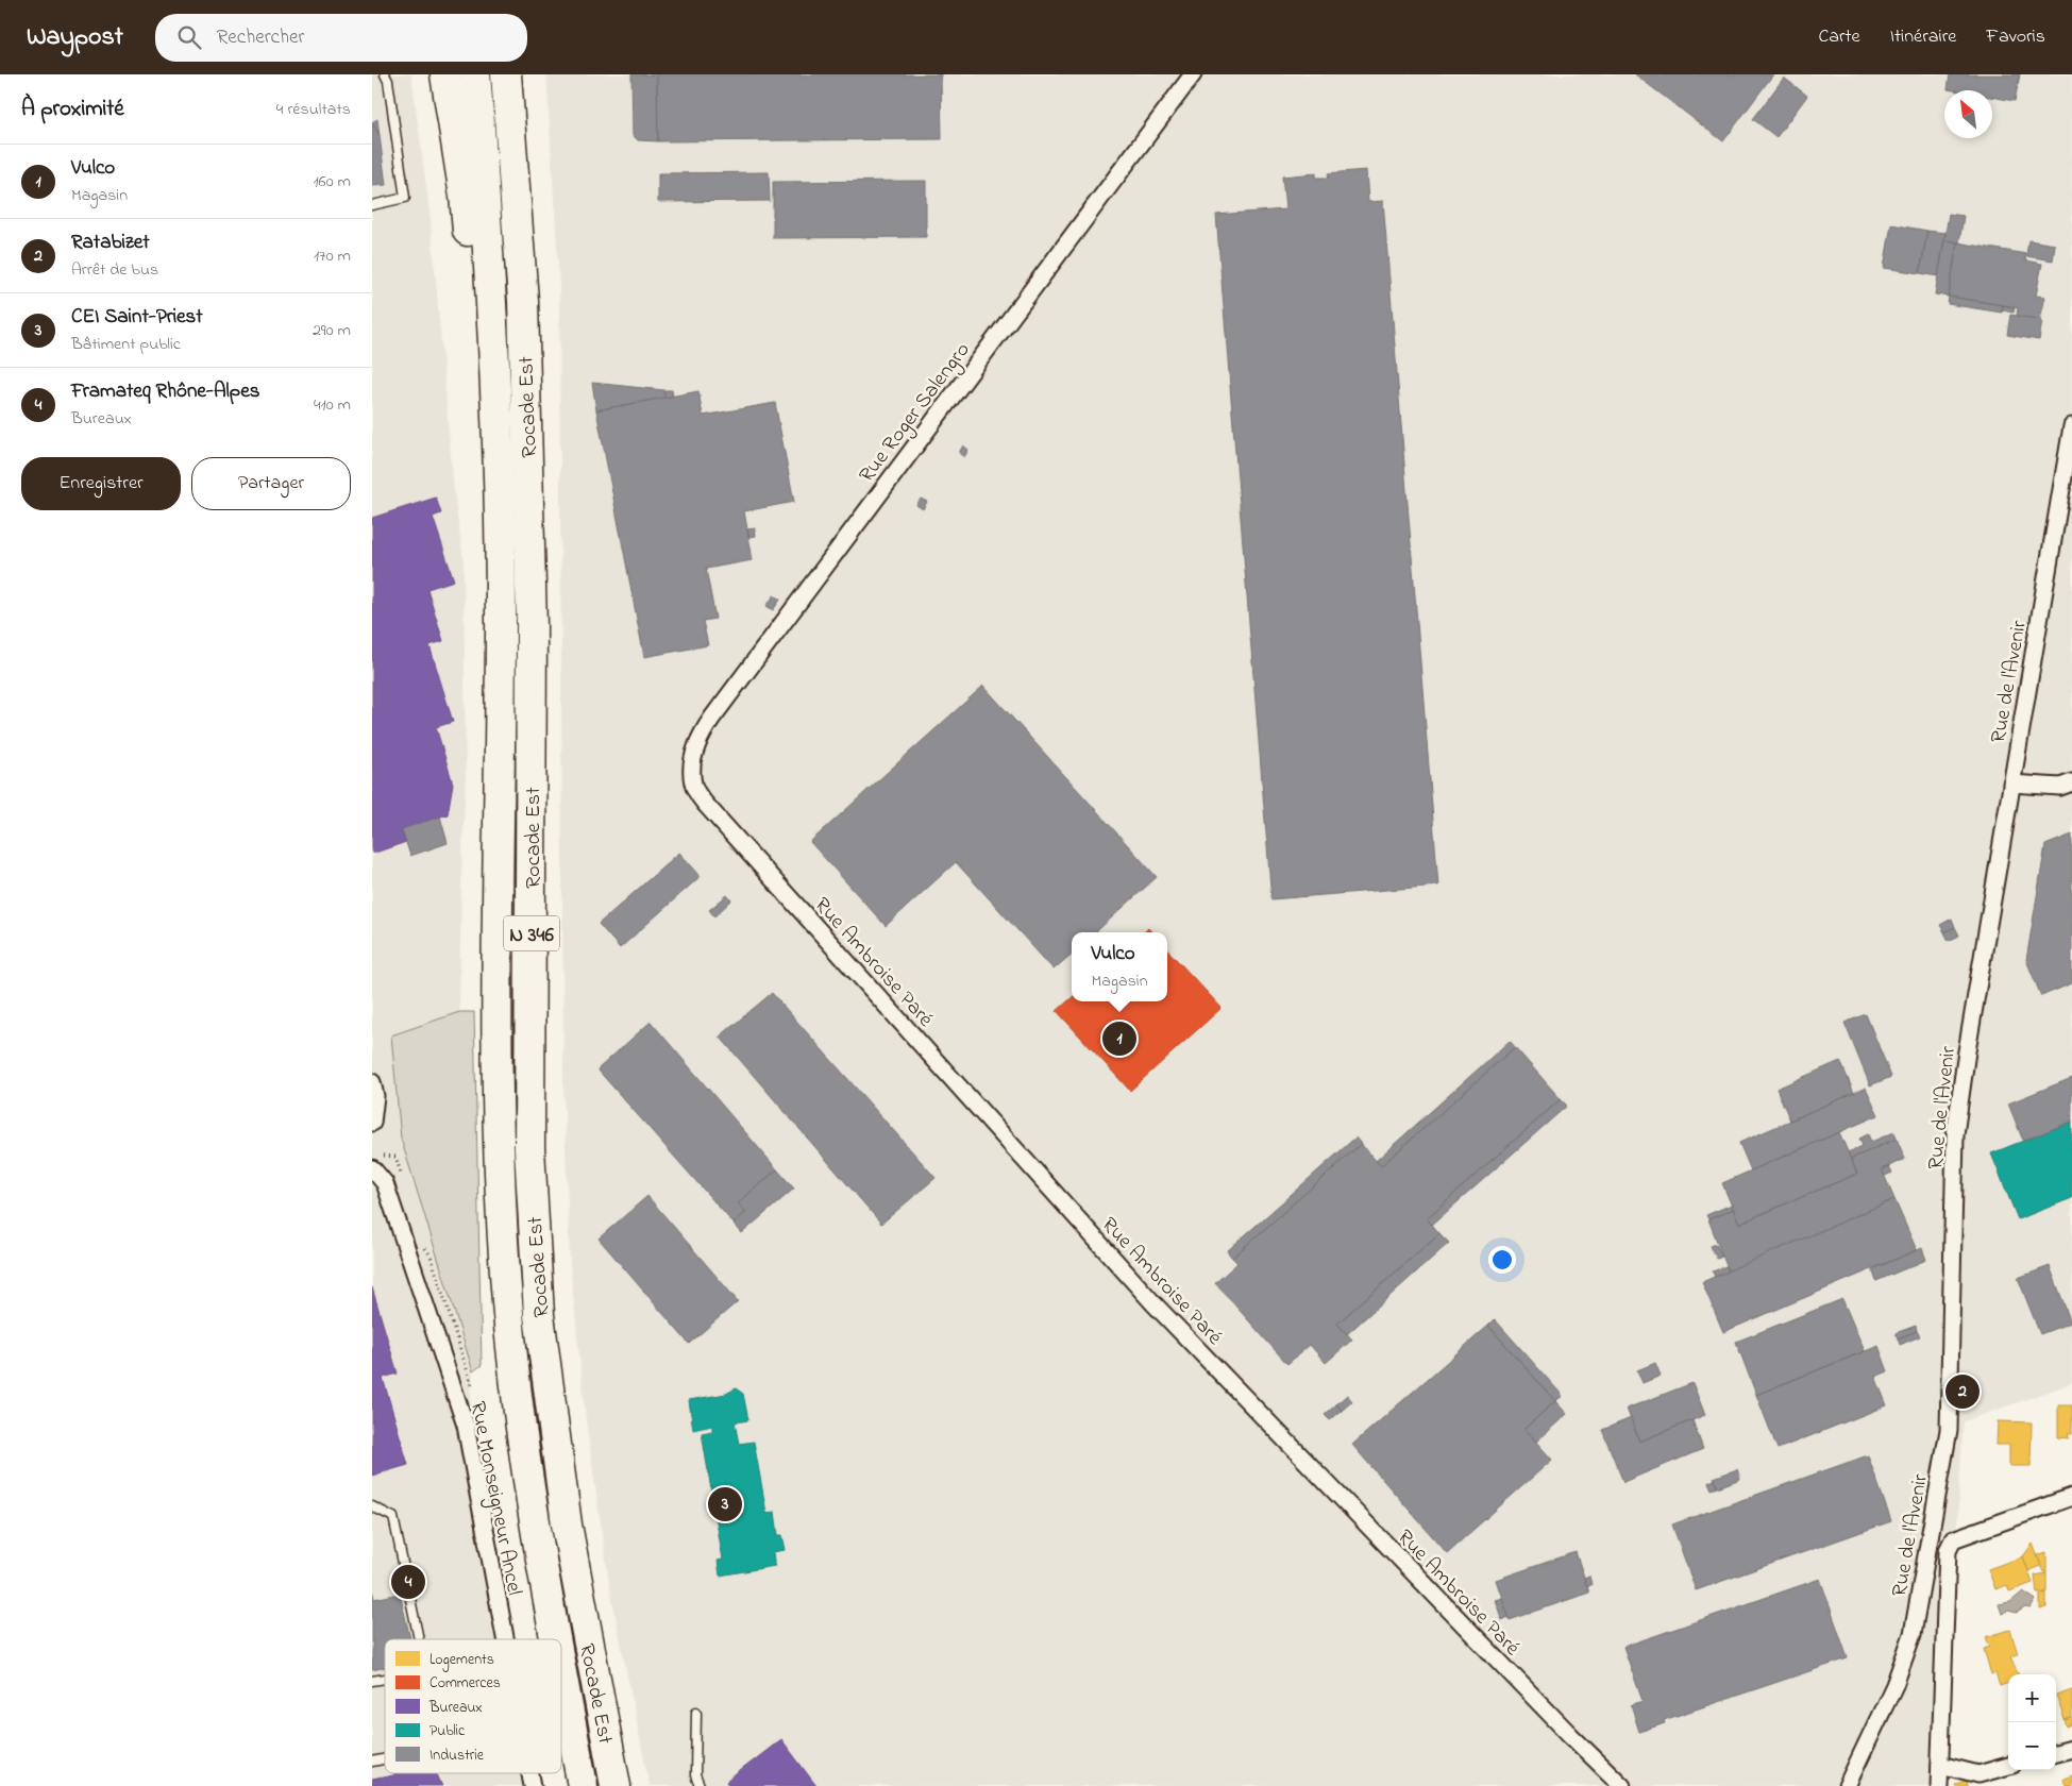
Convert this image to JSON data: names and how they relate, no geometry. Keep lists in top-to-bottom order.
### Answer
{
  "streets": {
    "highway": ["Rocade Est", "N 346"],
    "street": [
      "Rue Roger Salengro",
      "Rue de l'Avenir",
      "Rue Ambroise Paré",
      "Rue Monseigneur Ancel"
    ]
  },
  "crossings": [
    ["Rue Roger Salengro", "Rue Ambroise Paré"]
  ],
  "legend": [
    "Logements",
    "Commerces",
    "Bureaux",
    "Public",
    "Industrie"
  ],
  "north": "top left",
  "page": {
    "header": "Waypost",
    "search": "Rechercher",
    "nav": ["Carte", "Itinéraire", "Favoris"],
    "heading": ["À proximité", "4 résultats"],
    "list": [
      {
        "mark": "1",
        "name": "Vulco",
        "note": "Magasin",
        "value": "160 m"
      },
      {
        "mark": "2",
        "name": "Ratabizet",
        "note": "Arrêt de bus",
        "value": "170 m"
      },
      {
        "mark": "3",
        "name": "CEI Saint-Priest",
        "note": "Bâtiment public",
        "value": "290 m"
      },
      {
        "mark": "4",
        "name": "Framateq Rhône-Alpes",
        "note": "Bureaux",
        "value": "410 m"
      }
    ],
    "buttons": ["Enregistrer", "Partager"],
    "popup": ["Vulco", "Magasin"],
    "pins": [
      "1",
      "2",
      "3",
      "4"
    ],
    "map_buttons": ["+", "−"]
  }
}
